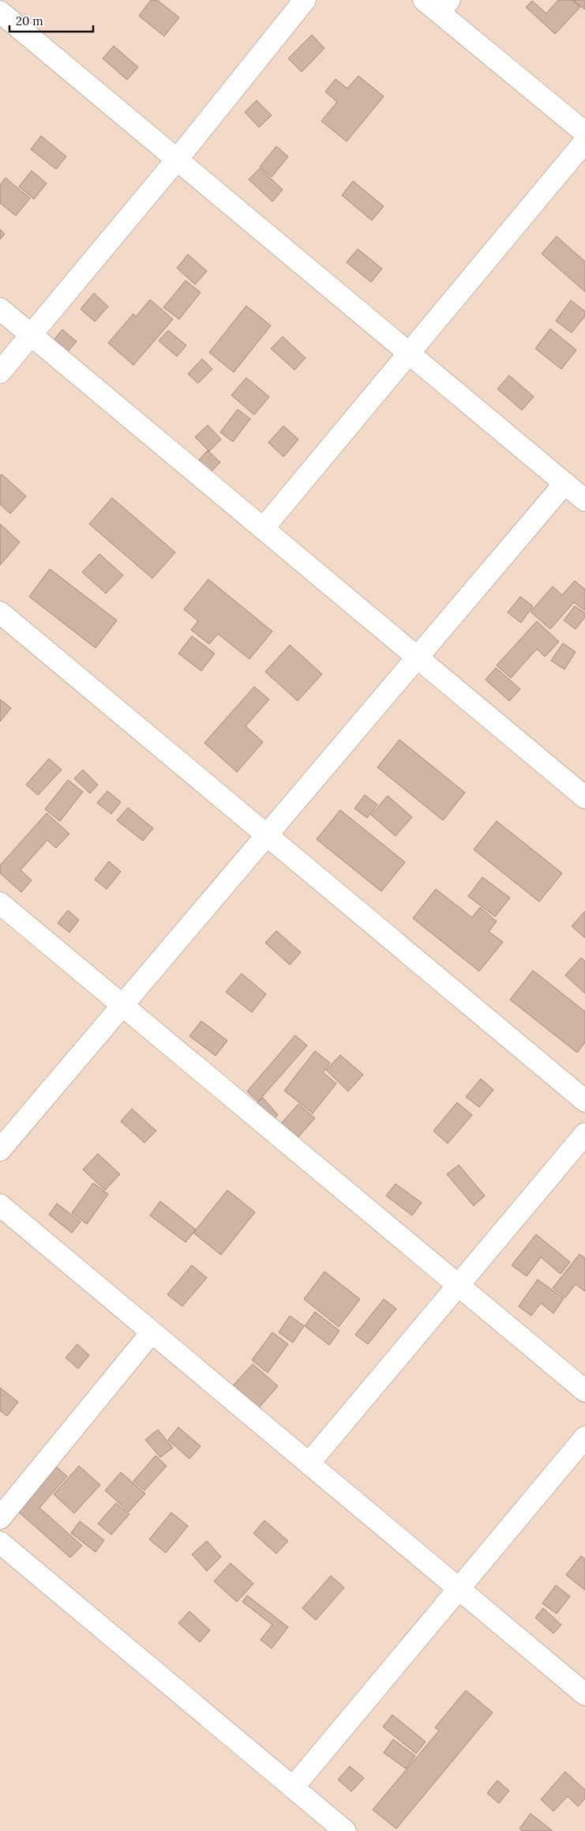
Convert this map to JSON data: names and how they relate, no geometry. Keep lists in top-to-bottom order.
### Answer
{
  "scale_bar": "20 m"
}
